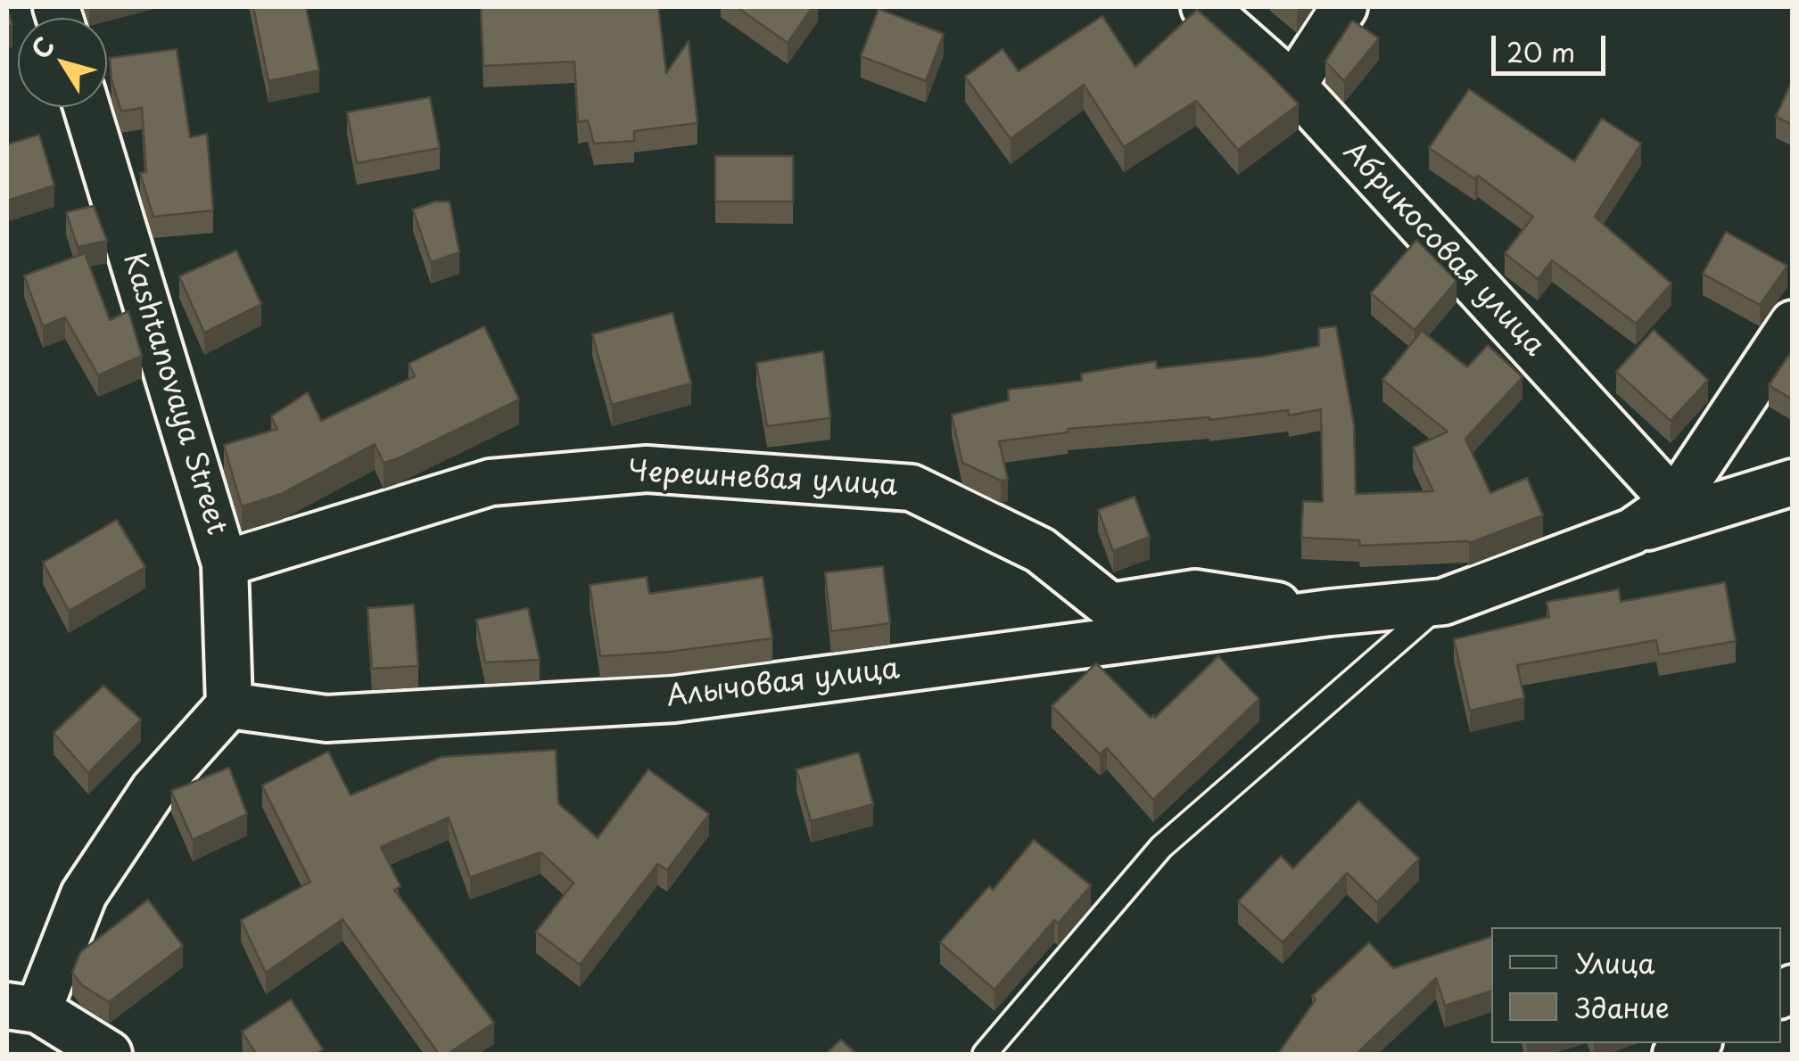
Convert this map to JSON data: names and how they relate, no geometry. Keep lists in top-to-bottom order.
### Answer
{
  "streets": {
    "street": [
      "Абрикосовая улица",
      "Kashtanovaya Street",
      "Черешневая улица",
      "Алычовая улица"
    ]
  },
  "crossings": [
    ["Абрикосовая улица", "Алычовая улица"],
    ["Kashtanovaya Street", "Черешневая улица"],
    ["Kashtanovaya Street", "Алычовая улица"],
    ["Черешневая улица", "Алычовая улица"]
  ],
  "legend": ["Улица", "Здание"],
  "scale_bar": "20 m",
  "north": "top left"
}
